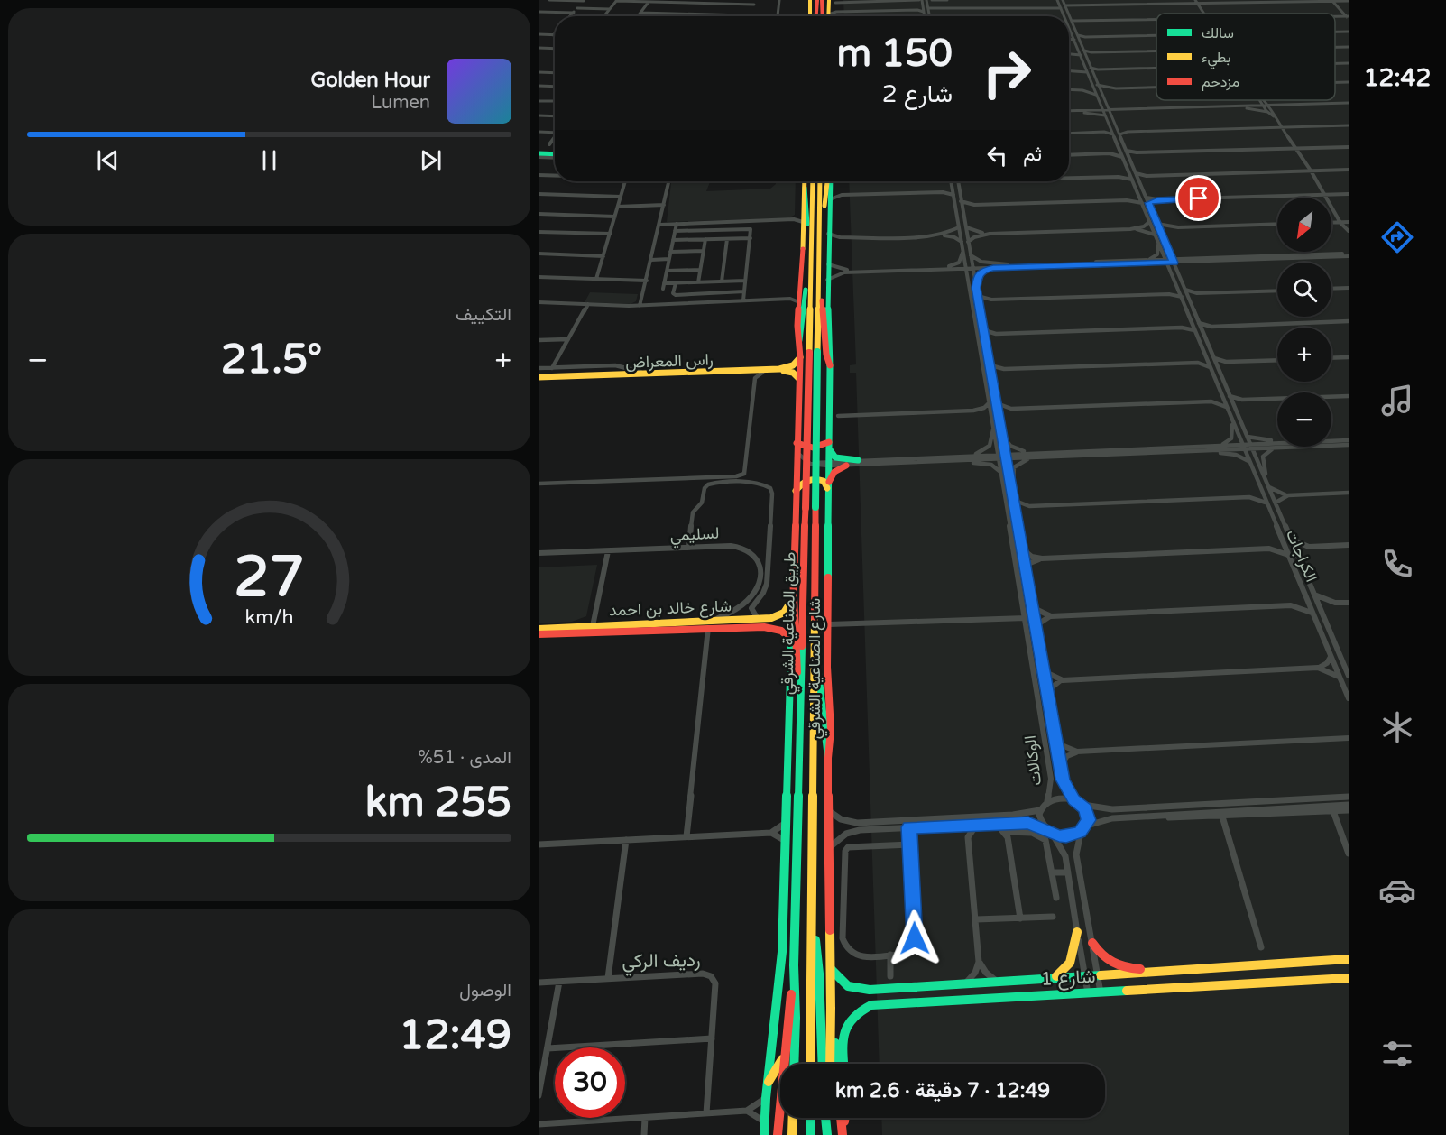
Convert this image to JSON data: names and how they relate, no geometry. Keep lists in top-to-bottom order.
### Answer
{
  "streets": {
    "main road": [
      "راس المعراض",
      "شارع خالد بن احمد",
      "طريق الصناعية الشرقي",
      "شارع الصناعية الشرقي",
      "شارع 1"
    ],
    "street": [
      "لسليمي",
      "الكراجات",
      "الوكالات",
      "رديف الركي"
    ]
  },
  "crossings": [
    ["راس المعراض", "شارع الصناعية الشرقي"],
    ["لسليمي", "شارع خالد بن احمد"],
    ["شارع الصناعية الشرقي", "شارع 1"]
  ],
  "legend": ["سالك", "بطيء", "مزدحم"],
  "north": "bottom left",
  "page": {
    "tabs": "12:42",
    "turn": ["150 m", "شارع 2"],
    "song": ["Golden Hour", "Lumen"],
    "then": "ثم",
    "map_buttons": ["+", "−"],
    "tile": [
      "التكييف",
      ["المدى · 51%", "255 km"],
      ["الوصول", "12:49"]
    ],
    "heat": ["−", "21.5°", "+"],
    "limit": "30",
    "trip": "12:49 · 7 دقيقة · 2.6 km",
    "gauge": ["27", "km/h"]
  }
}
